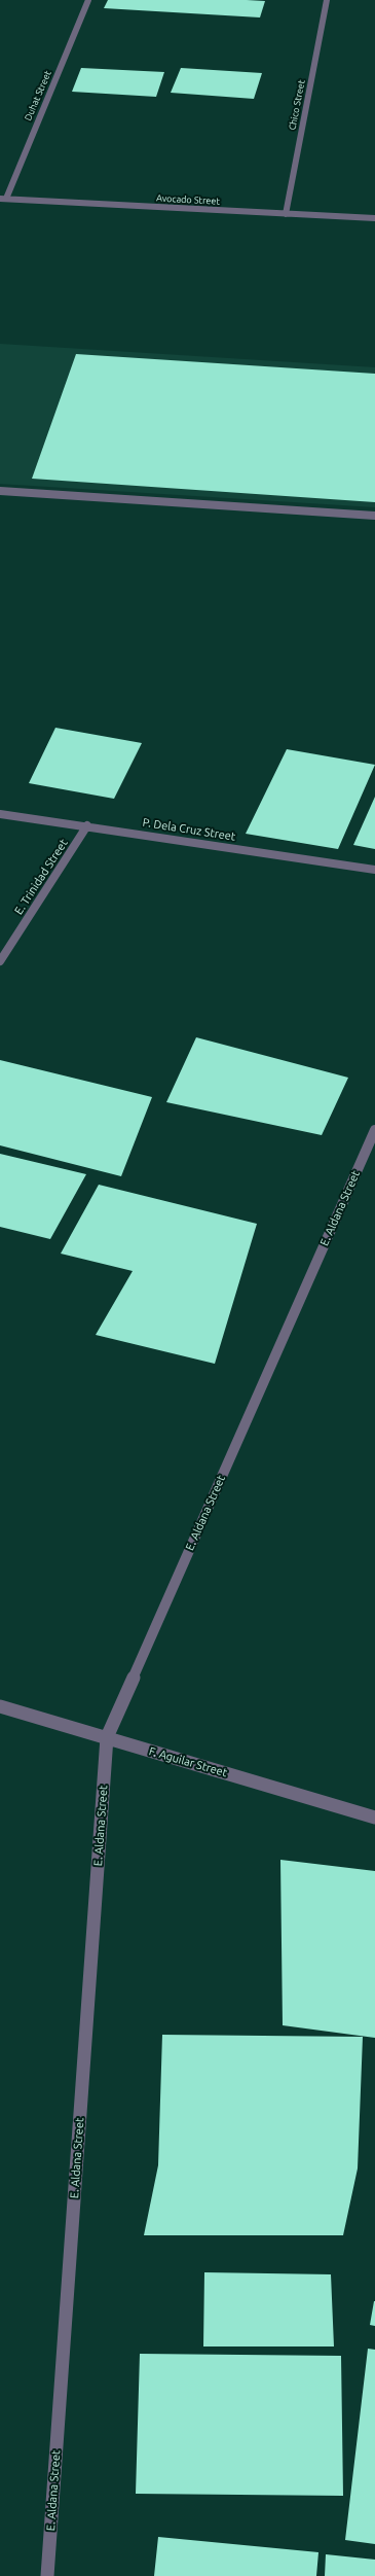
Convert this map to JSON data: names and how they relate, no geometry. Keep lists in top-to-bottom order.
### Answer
{
  "streets": {
    "street": [
      "Duhat Street",
      "Chico Street",
      "Avocado Street",
      "P. Dela Cruz Street",
      "E. Trinidad Street",
      "E. Aldana Street",
      "F. Aguilar Street"
    ]
  },
  "crossings": [
    ["Duhat Street", "Avocado Street"],
    ["Chico Street", "Avocado Street"],
    ["P. Dela Cruz Street", "E. Trinidad Street"],
    ["E. Aldana Street", "F. Aguilar Street"]
  ]
}
